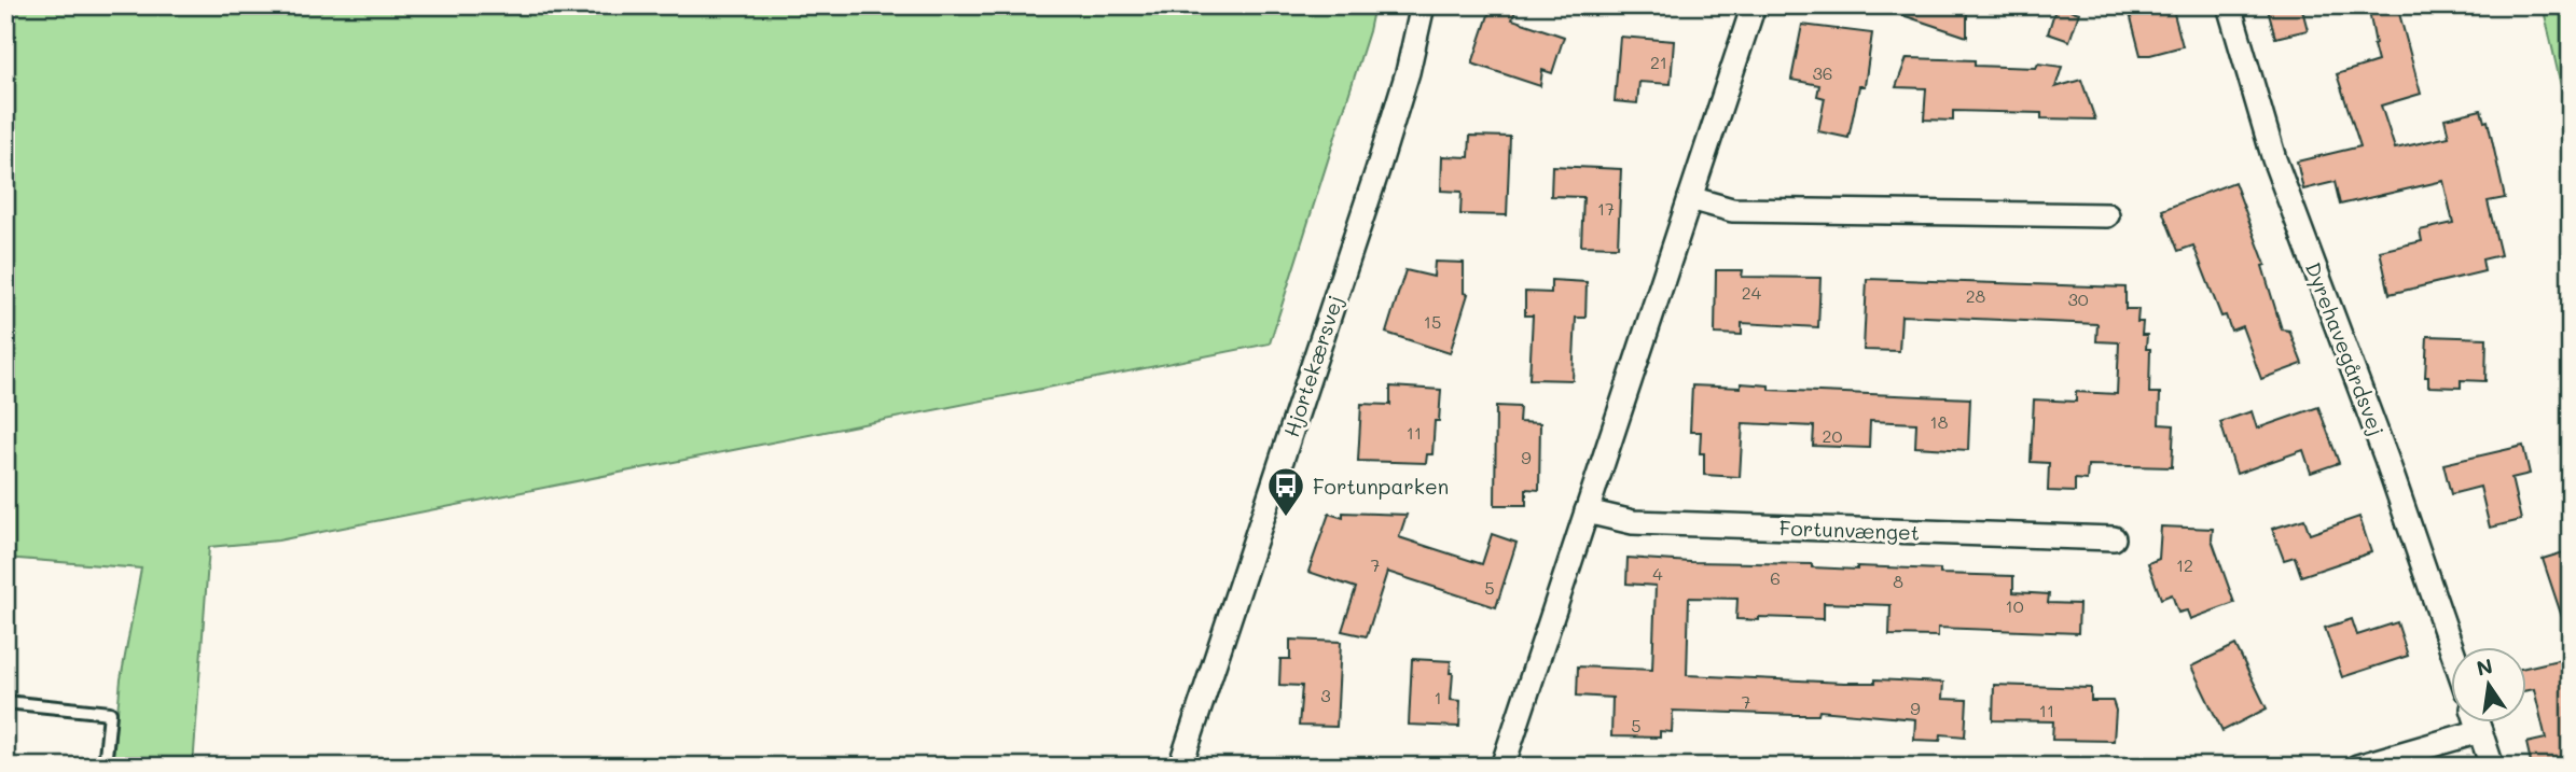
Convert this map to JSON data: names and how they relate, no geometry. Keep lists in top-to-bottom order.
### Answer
{
  "streets": {
    "street": ["Dyrehavegårdsvej", "Hjortekærsvej", "Fortunvænget"]
  },
  "places": {
    "bus stop": ["Fortunparken"]
  },
  "house_numbers": [
    "21",
    "36",
    "17",
    "24",
    "28",
    "30",
    "15",
    "18",
    "11",
    "20",
    "9",
    "7",
    "12",
    "4",
    "6",
    "8",
    "5",
    "10",
    "3",
    "1",
    "7",
    "9",
    "11",
    "5"
  ],
  "north": "top"
}
